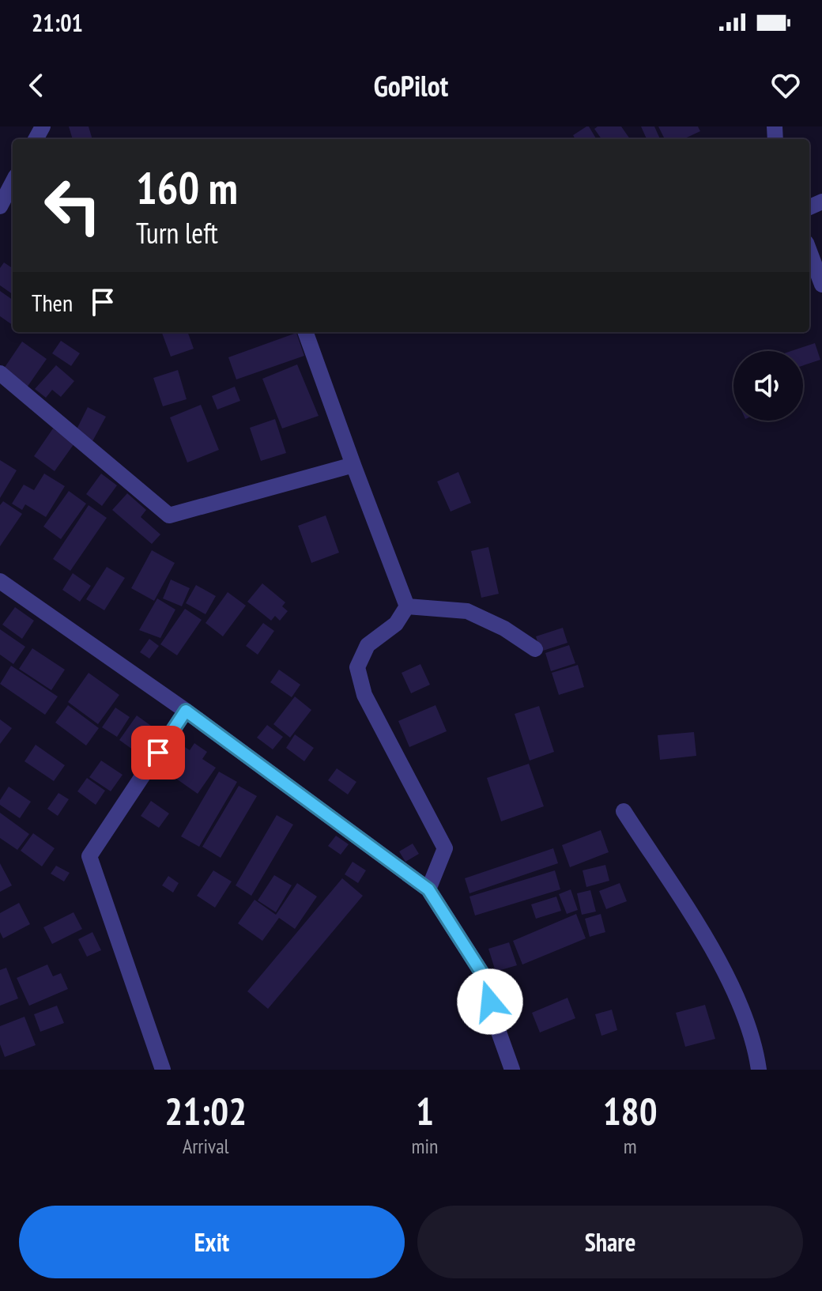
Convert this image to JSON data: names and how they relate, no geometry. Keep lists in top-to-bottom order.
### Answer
{
  "page": {
    "status": "21:01",
    "header": "GoPilot",
    "turn": ["160 m", "Turn left"],
    "then": "Then",
    "eta": [
      "21:02",
      "Arrival",
      "1",
      "min",
      "180",
      "m"
    ],
    "buttons": ["Exit", "Share"]
  }
}
